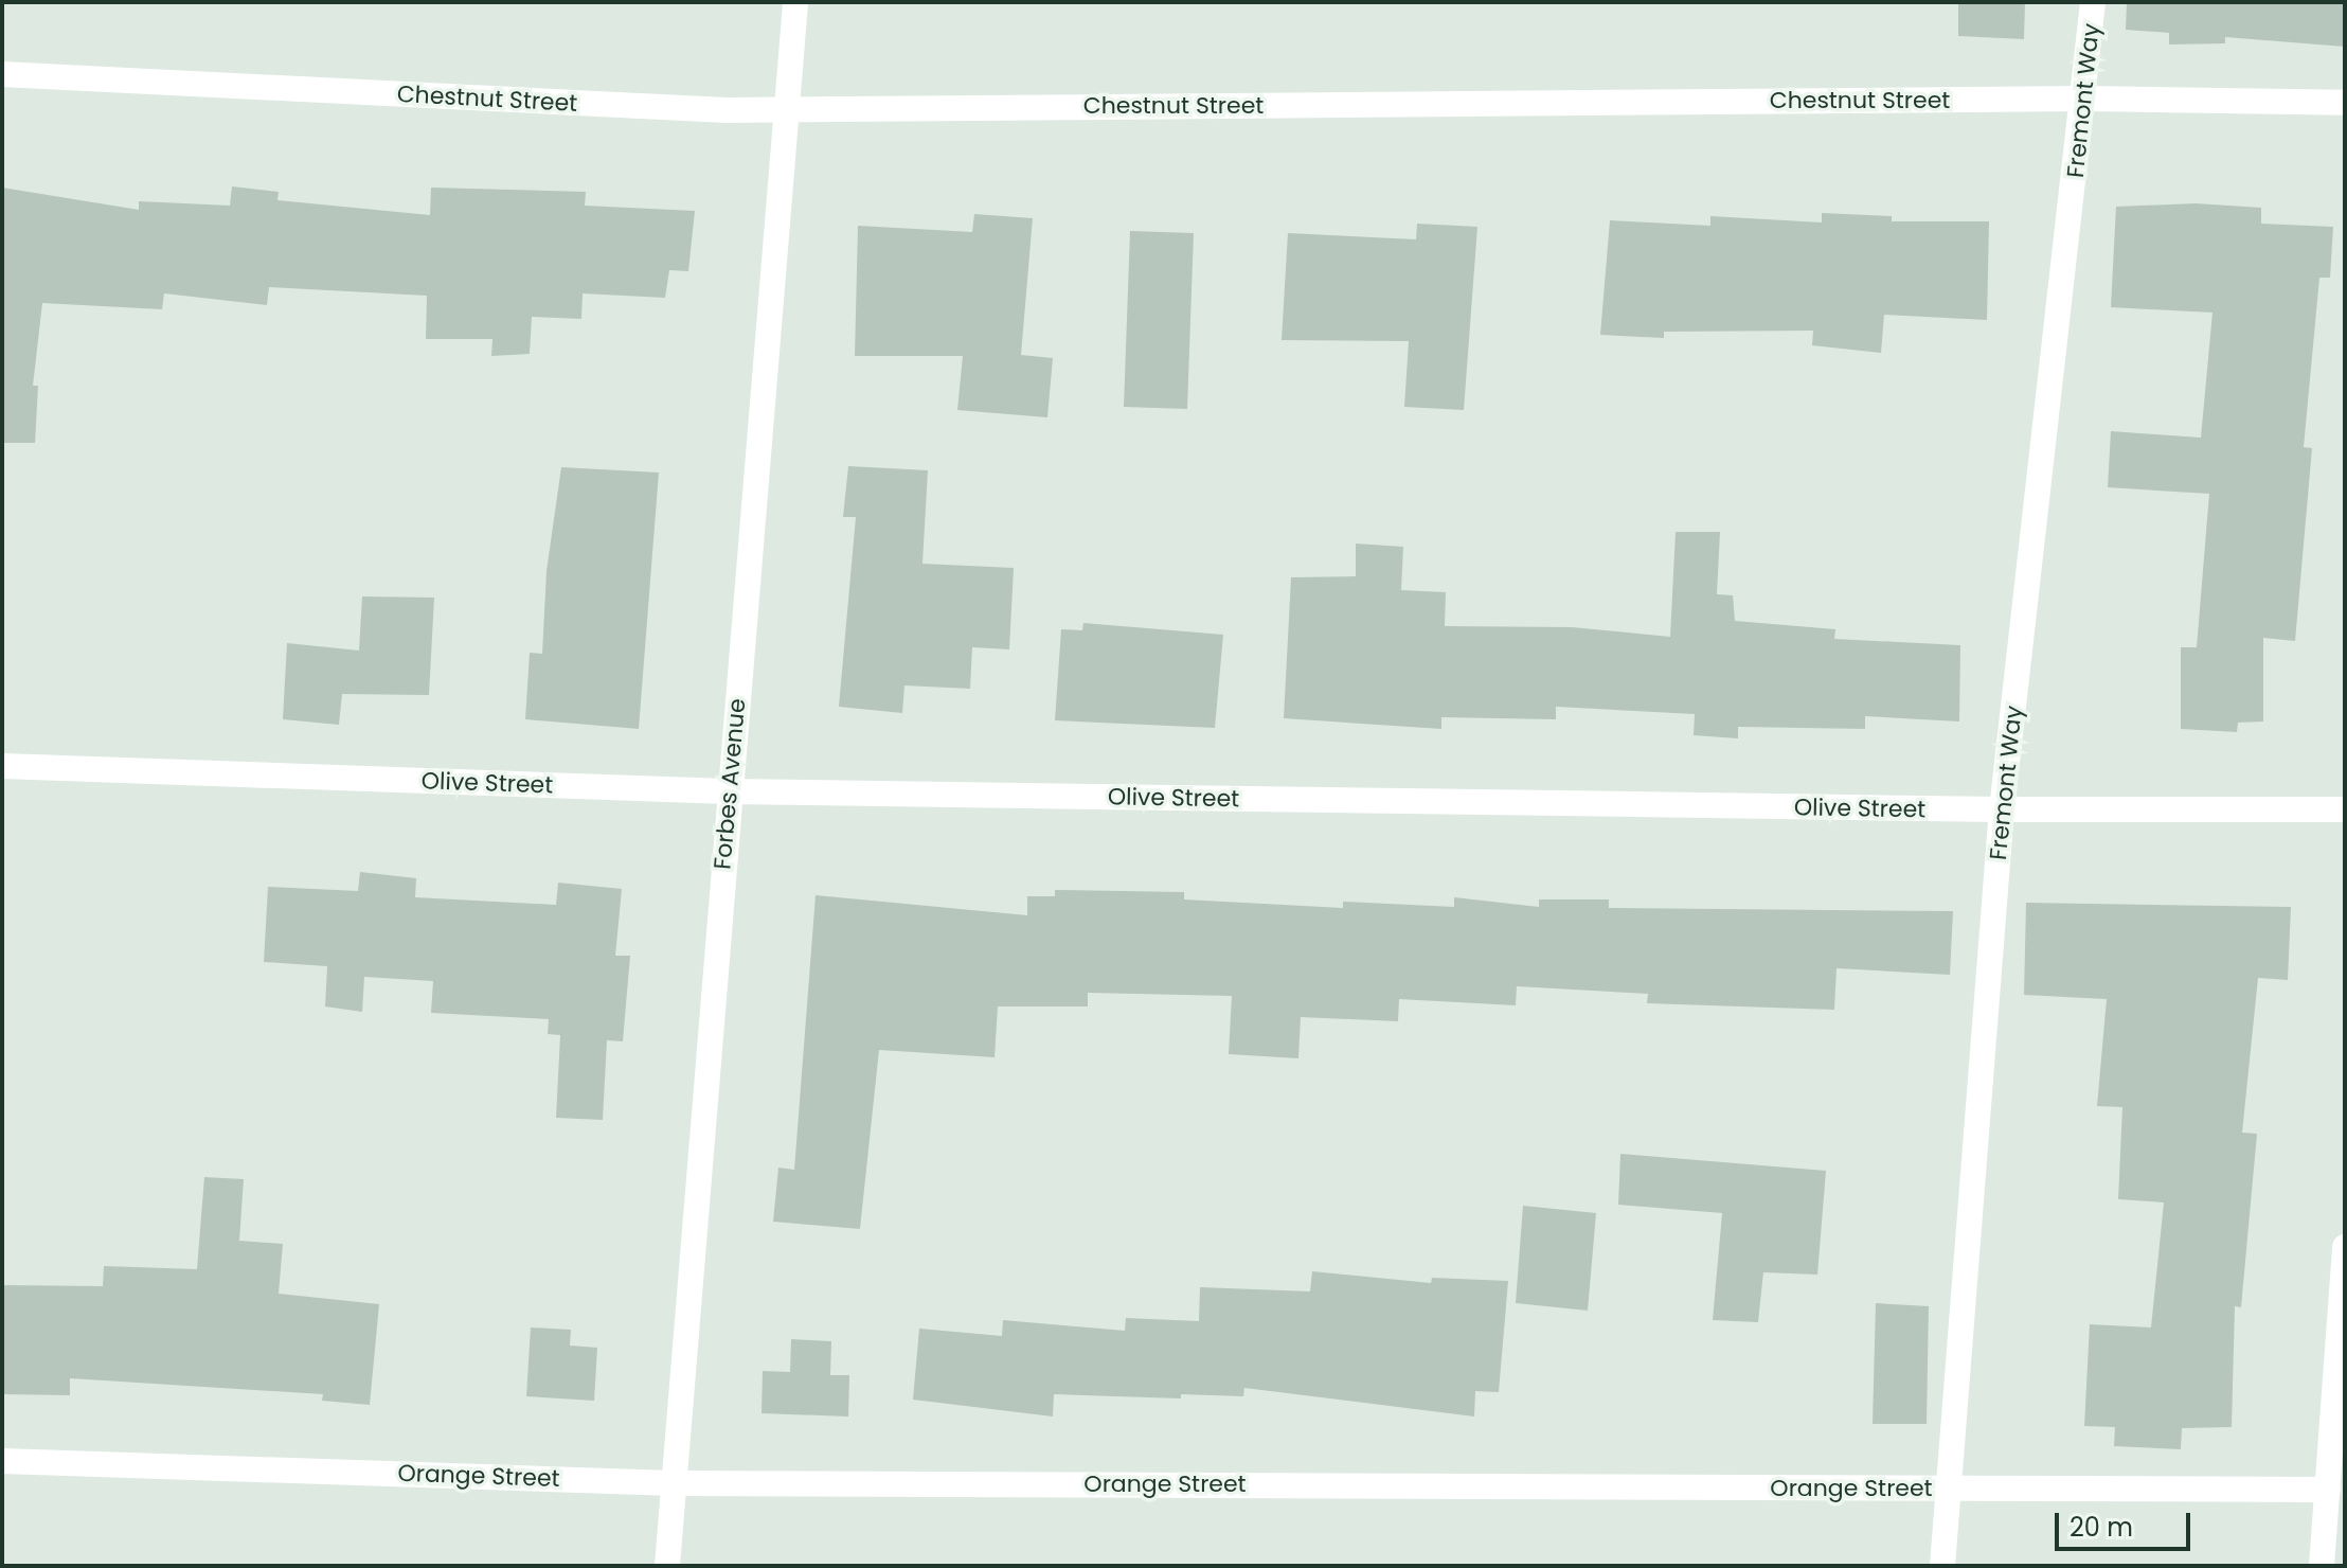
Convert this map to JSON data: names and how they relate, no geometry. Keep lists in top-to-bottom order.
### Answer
{
  "streets": {
    "street": [
      "Chestnut Street",
      "Fremont Way",
      "Olive Street",
      "Forbes Avenue",
      "Orange Street"
    ]
  },
  "crossings": [
    ["Chestnut Street", "Fremont Way"],
    ["Chestnut Street", "Forbes Avenue"],
    ["Fremont Way", "Olive Street"],
    ["Fremont Way", "Orange Street"],
    ["Olive Street", "Forbes Avenue"],
    ["Forbes Avenue", "Orange Street"]
  ],
  "scale_bar": "20 m"
}
